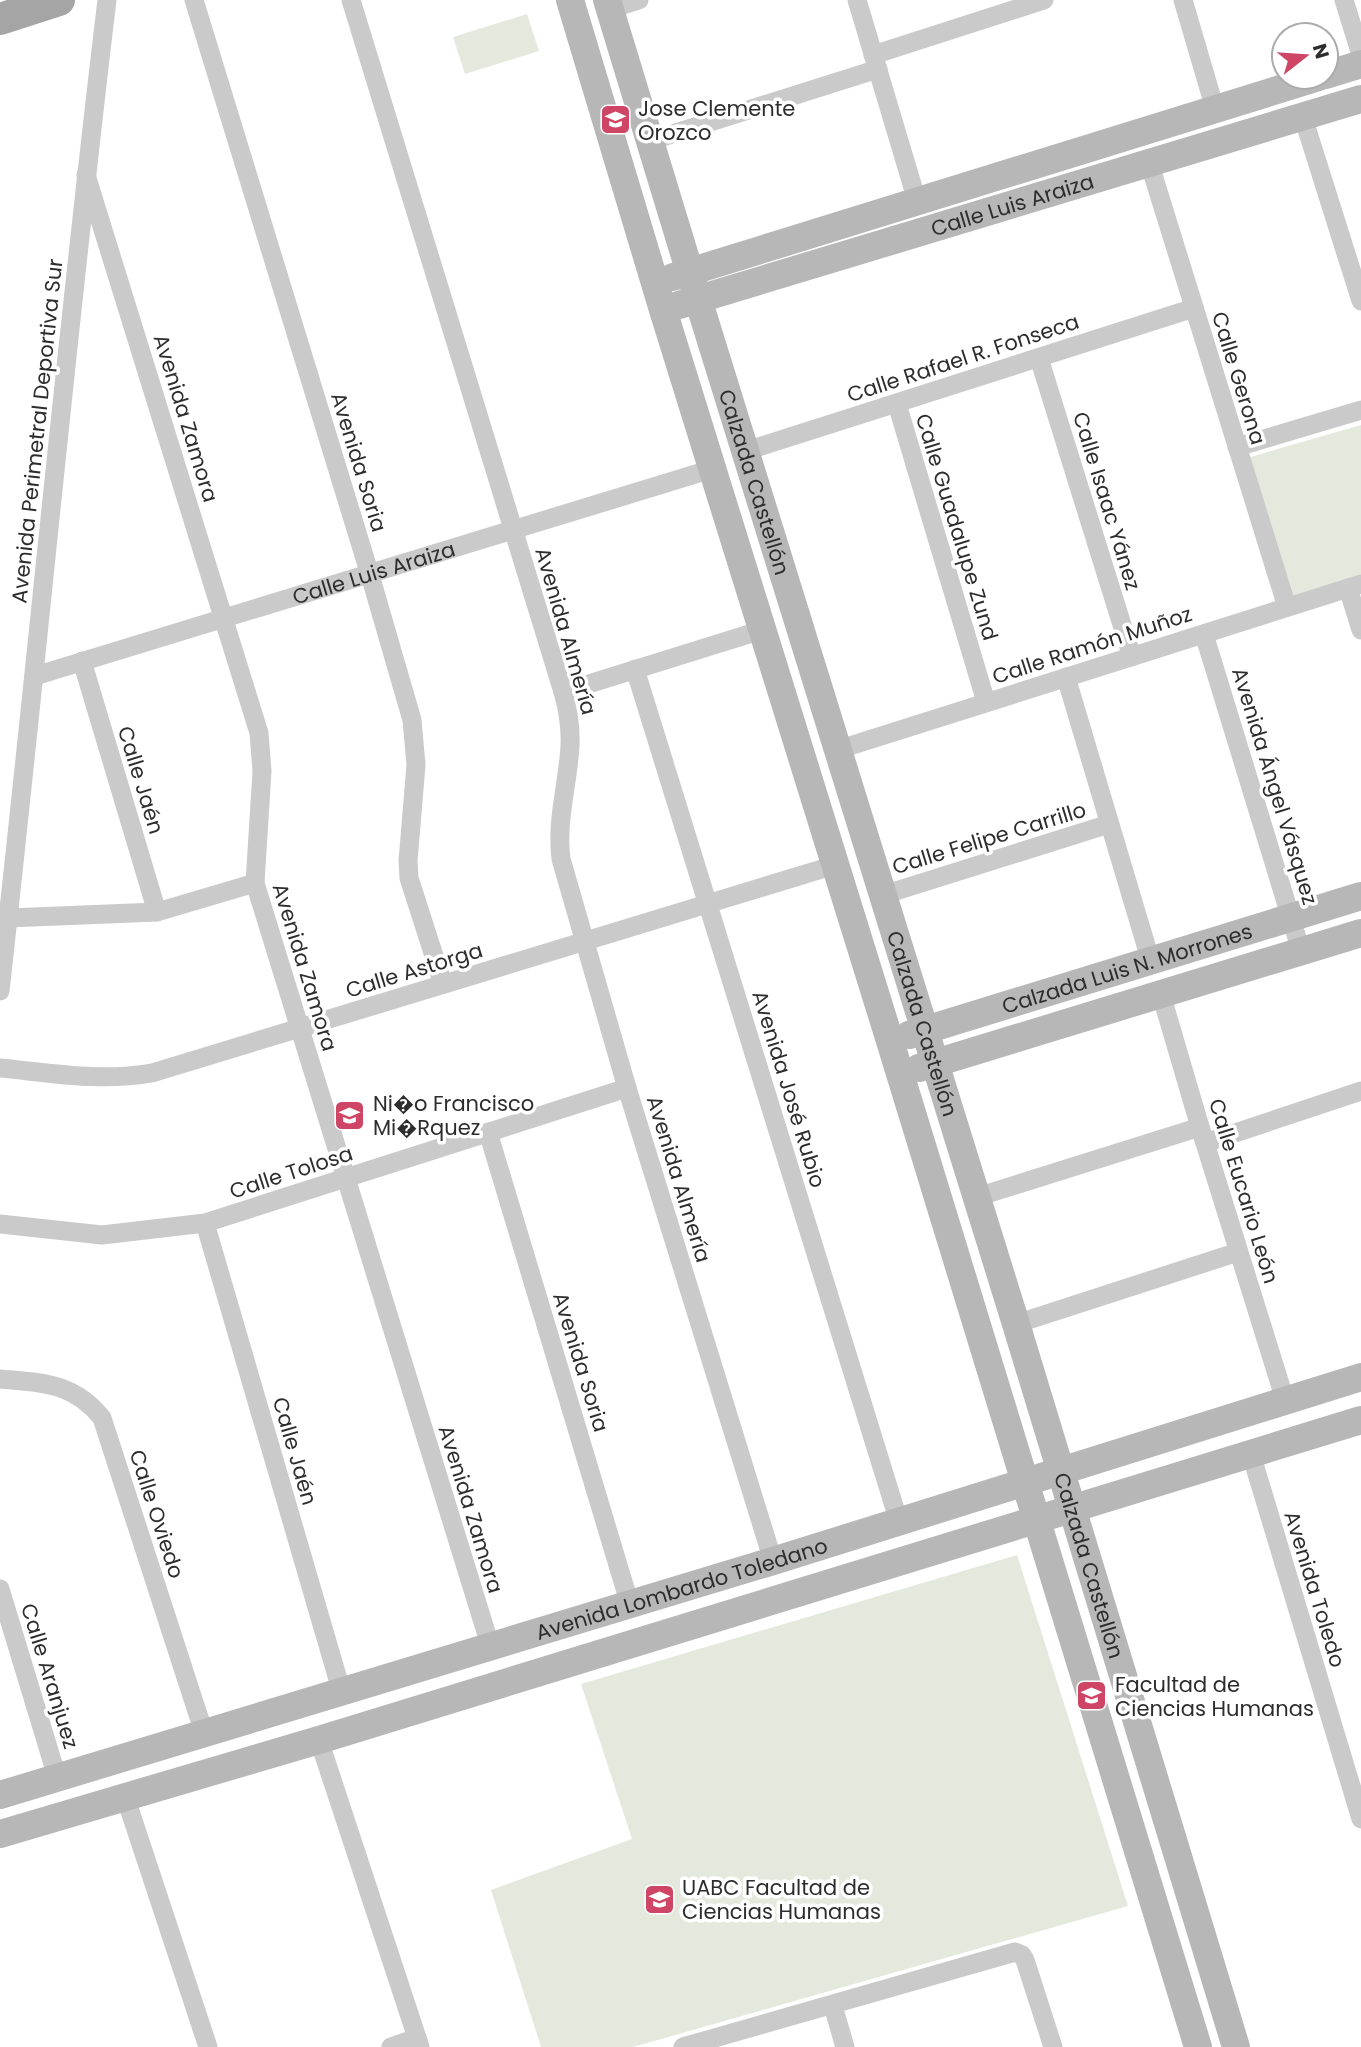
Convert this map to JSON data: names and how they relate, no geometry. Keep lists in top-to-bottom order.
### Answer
{
  "streets": {
    "main road": [
      "Calle Luis Araiza",
      "Calzada Castellón",
      "Calzada Luis N. Morrones",
      "Avenida Lombardo Toledano"
    ],
    "street": [
      "Calle Rafael R. Fonseca",
      "Calle Gerona",
      "Avenida Zamora",
      "Avenida Perimetral Deportiva Sur",
      "Avenida Soria",
      "Calle Isaac Yánez",
      "Calle Guadalupe Zund",
      "Avenida Almería",
      "Calle Ramón Muñoz",
      "Calle Jaén",
      "Avenida Ángel Vásquez",
      "Calle Felipe Carrillo",
      "Calle Astorga",
      "Avenida José Rubio",
      "Calle Tolosa",
      "Calle Eucario León",
      "Calle Oviedo",
      "Avenida Toledo",
      "Calle Aranjuez"
    ]
  },
  "crossings": [
    ["Calle Luis Araiza", "Calle Gerona"],
    ["Calle Luis Araiza", "Avenida Zamora"],
    ["Calle Luis Araiza", "Avenida Perimetral Deportiva Sur"],
    ["Calle Luis Araiza", "Avenida Soria"],
    ["Calle Luis Araiza", "Calzada Castellón"],
    ["Calle Luis Araiza", "Avenida Almería"],
    ["Calle Luis Araiza", "Calle Jaén"],
    ["Calle Rafael R. Fonseca", "Calle Gerona"],
    ["Calle Rafael R. Fonseca", "Calzada Castellón"],
    ["Calle Rafael R. Fonseca", "Calle Isaac Yánez"],
    ["Calle Rafael R. Fonseca", "Calle Guadalupe Zund"],
    ["Calle Gerona", "Calle Ramón Muñoz"],
    ["Avenida Zamora", "Avenida Perimetral Deportiva Sur"],
    ["Avenida Zamora", "Calle Astorga"],
    ["Avenida Zamora", "Calle Tolosa"],
    ["Avenida Zamora", "Avenida Lombardo Toledano"],
    ["Avenida Soria", "Calle Astorga"],
    ["Avenida Soria", "Calle Tolosa"],
    ["Avenida Soria", "Avenida Lombardo Toledano"],
    ["Calzada Castellón", "Calle Ramón Muñoz"],
    ["Calzada Castellón", "Calle Felipe Carrillo"],
    ["Calzada Castellón", "Calzada Luis N. Morrones"],
    ["Calzada Castellón", "Calle Astorga"],
    ["Calzada Castellón", "Avenida Lombardo Toledano"],
    ["Calle Isaac Yánez", "Calle Ramón Muñoz"],
    ["Calle Guadalupe Zund", "Calle Ramón Muñoz"],
    ["Avenida Almería", "Calle Astorga"],
    ["Avenida Almería", "Calle Tolosa"],
    ["Avenida Almería", "Avenida Lombardo Toledano"],
    ["Calle Ramón Muñoz", "Avenida Ángel Vásquez"],
    ["Calle Jaén", "Calle Tolosa"],
    ["Calle Jaén", "Avenida Lombardo Toledano"],
    ["Avenida Ángel Vásquez", "Calzada Luis N. Morrones"],
    ["Calzada Luis N. Morrones", "Calle Eucario León"],
    ["Calle Astorga", "Avenida José Rubio"],
    ["Avenida José Rubio", "Avenida Lombardo Toledano"],
    ["Calle Eucario León", "Avenida Lombardo Toledano"],
    ["Calle Oviedo", "Avenida Lombardo Toledano"],
    ["Avenida Lombardo Toledano", "Avenida Toledo"],
    ["Avenida Lombardo Toledano", "Calle Aranjuez"]
  ],
  "places": {
    "school or university": [
      "Jose Clemente Orozco",
      "Ni�o Francisco Mi�Rquez",
      "Facultad de Ciencias Humanas",
      "UABC Facultad de Ciencias Humanas"
    ]
  },
  "north": "right"
}
